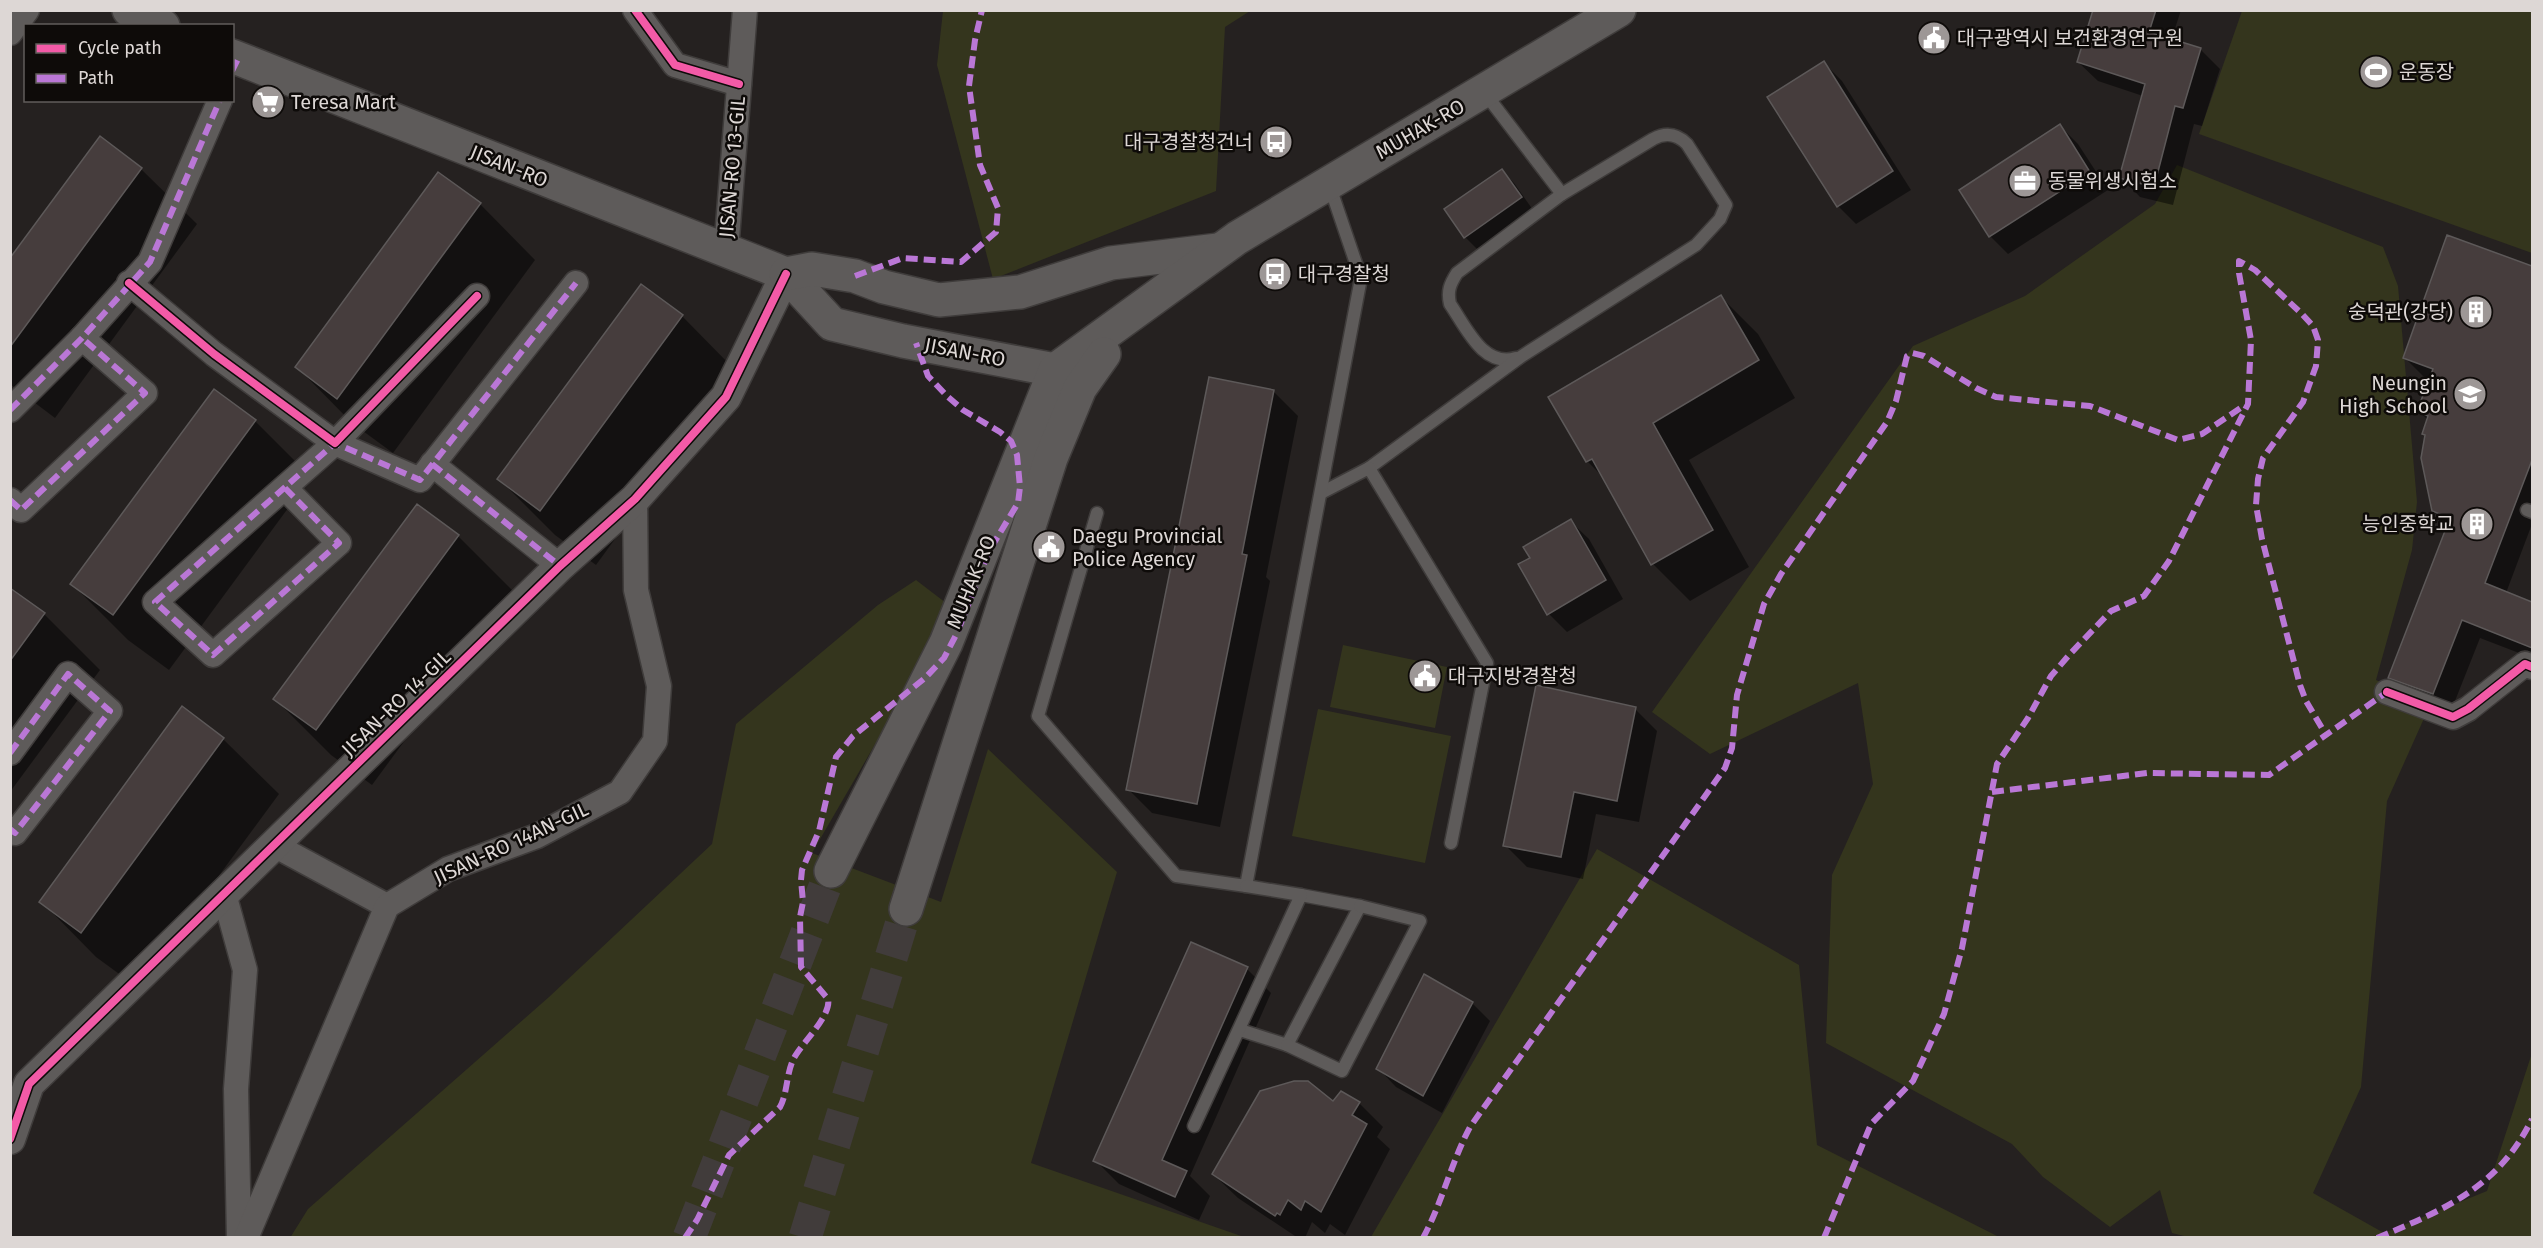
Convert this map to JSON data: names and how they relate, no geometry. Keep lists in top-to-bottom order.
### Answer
{
  "streets": {
    "main road": ["MUHAK-RO", "JISAN-RO"],
    "street": ["JISAN-RO 13-GIL", "JISAN-RO 14-GIL", "JISAN-RO 14AN-GIL"]
  },
  "crossings": [
    ["MUHAK-RO", "JISAN-RO"],
    ["JISAN-RO", "JISAN-RO 13-GIL"],
    ["JISAN-RO", "JISAN-RO 14-GIL"],
    ["JISAN-RO 14-GIL", "JISAN-RO 14AN-GIL"]
  ],
  "places": {
    "public building": ["대구광역시 보건환경연구원", "Daegu Provincial Police Agency", "대구지방경찰청"],
    "sports": ["운동장"],
    "supermarket": ["Teresa Mart"],
    "bus stop": ["대구경찰청건너", "대구경찰청"],
    "office": ["동물위생시험소"],
    "building": ["숭덕관(강당)", "능인중학교"],
    "school or university": ["Neungin High School"]
  },
  "legend": ["Cycle path", "Path"]
}
